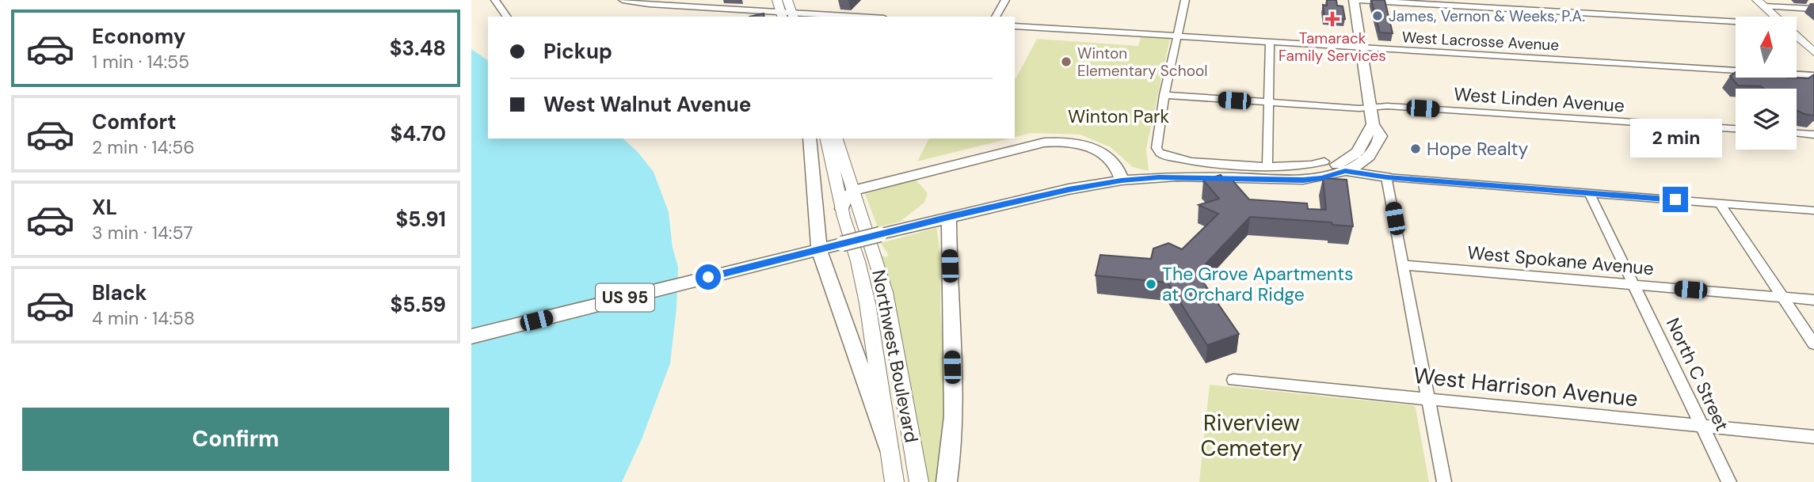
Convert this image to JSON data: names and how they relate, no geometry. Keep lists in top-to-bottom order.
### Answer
{
  "streets": {
    "highway": ["US 95"],
    "main road": ["Northwest Boulevard"],
    "street": [
      "West Lacrosse Avenue",
      "West Linden Avenue",
      "West Spokane Avenue",
      "North C Street",
      "West Harrison Avenue"
    ]
  },
  "crossings": [
    ["West Spokane Avenue", "North C Street"],
    ["North C Street", "West Harrison Avenue"]
  ],
  "parks": ["Winton Park", "Riverview Cemetery"],
  "places": {
    "other": [
      "James, Vernon & Weeks, P.A.",
      "Winton Elementary School",
      "Hope Realty",
      "The Grove Apartments at Orchard Ridge"
    ],
    "health": ["Tamarack Family Services"]
  },
  "north": "top",
  "page": {
    "list": [
      {
        "name": "Economy",
        "note": "1 min · 14:55",
        "value": "$3.48"
      },
      {
        "name": "Comfort",
        "note": "2 min · 14:56",
        "value": "$4.70"
      },
      {
        "name": "XL",
        "note": "3 min · 14:57",
        "value": "$5.91"
      },
      {
        "name": "Black",
        "note": "4 min · 14:58",
        "value": "$5.59"
      }
    ],
    "banner": ["Pickup", "West Walnut Avenue"],
    "bubble": "2 min",
    "buttons": "Confirm"
  }
}
